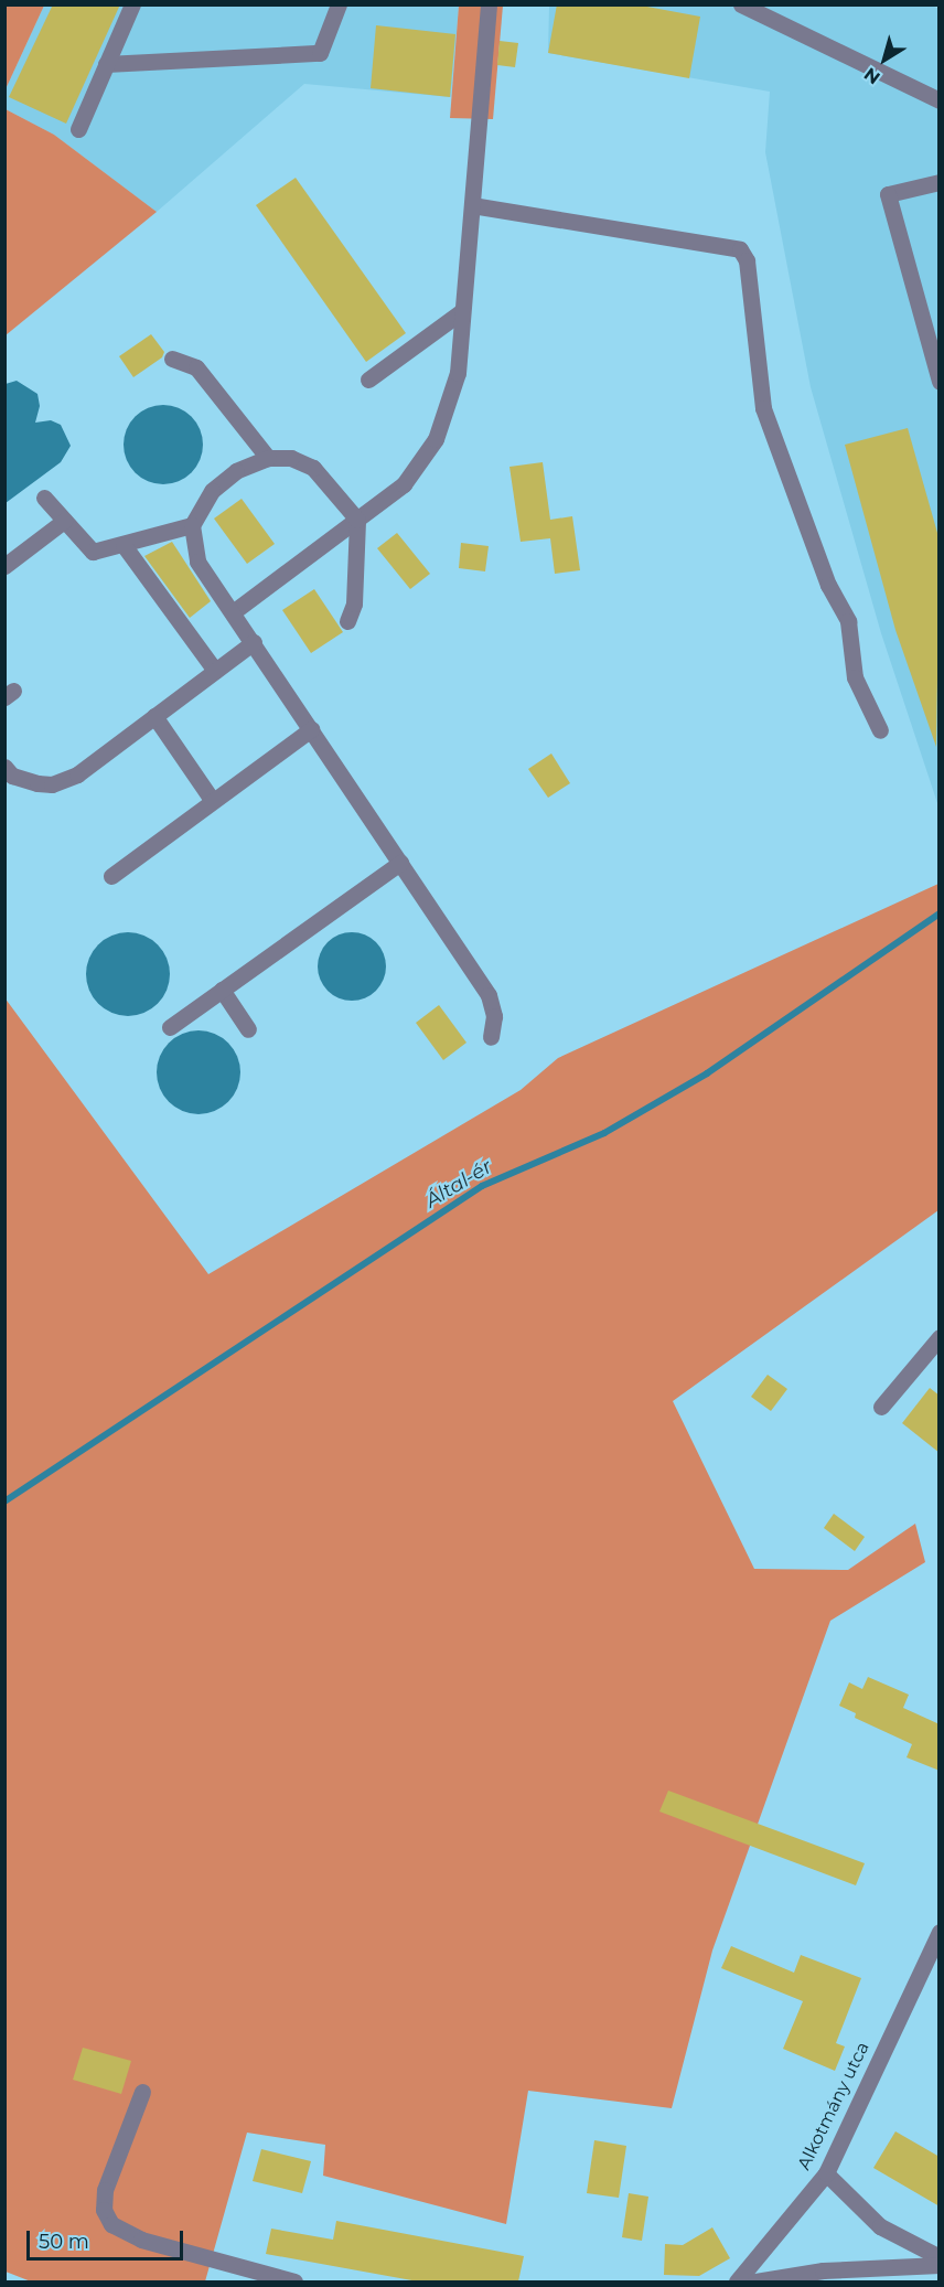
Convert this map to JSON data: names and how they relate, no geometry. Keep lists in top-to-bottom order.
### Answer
{
  "streets": {
    "street": ["Alkotmány utca"]
  },
  "water": ["Által-ér"],
  "scale_bar": "50 m",
  "north": "bottom left"
}
